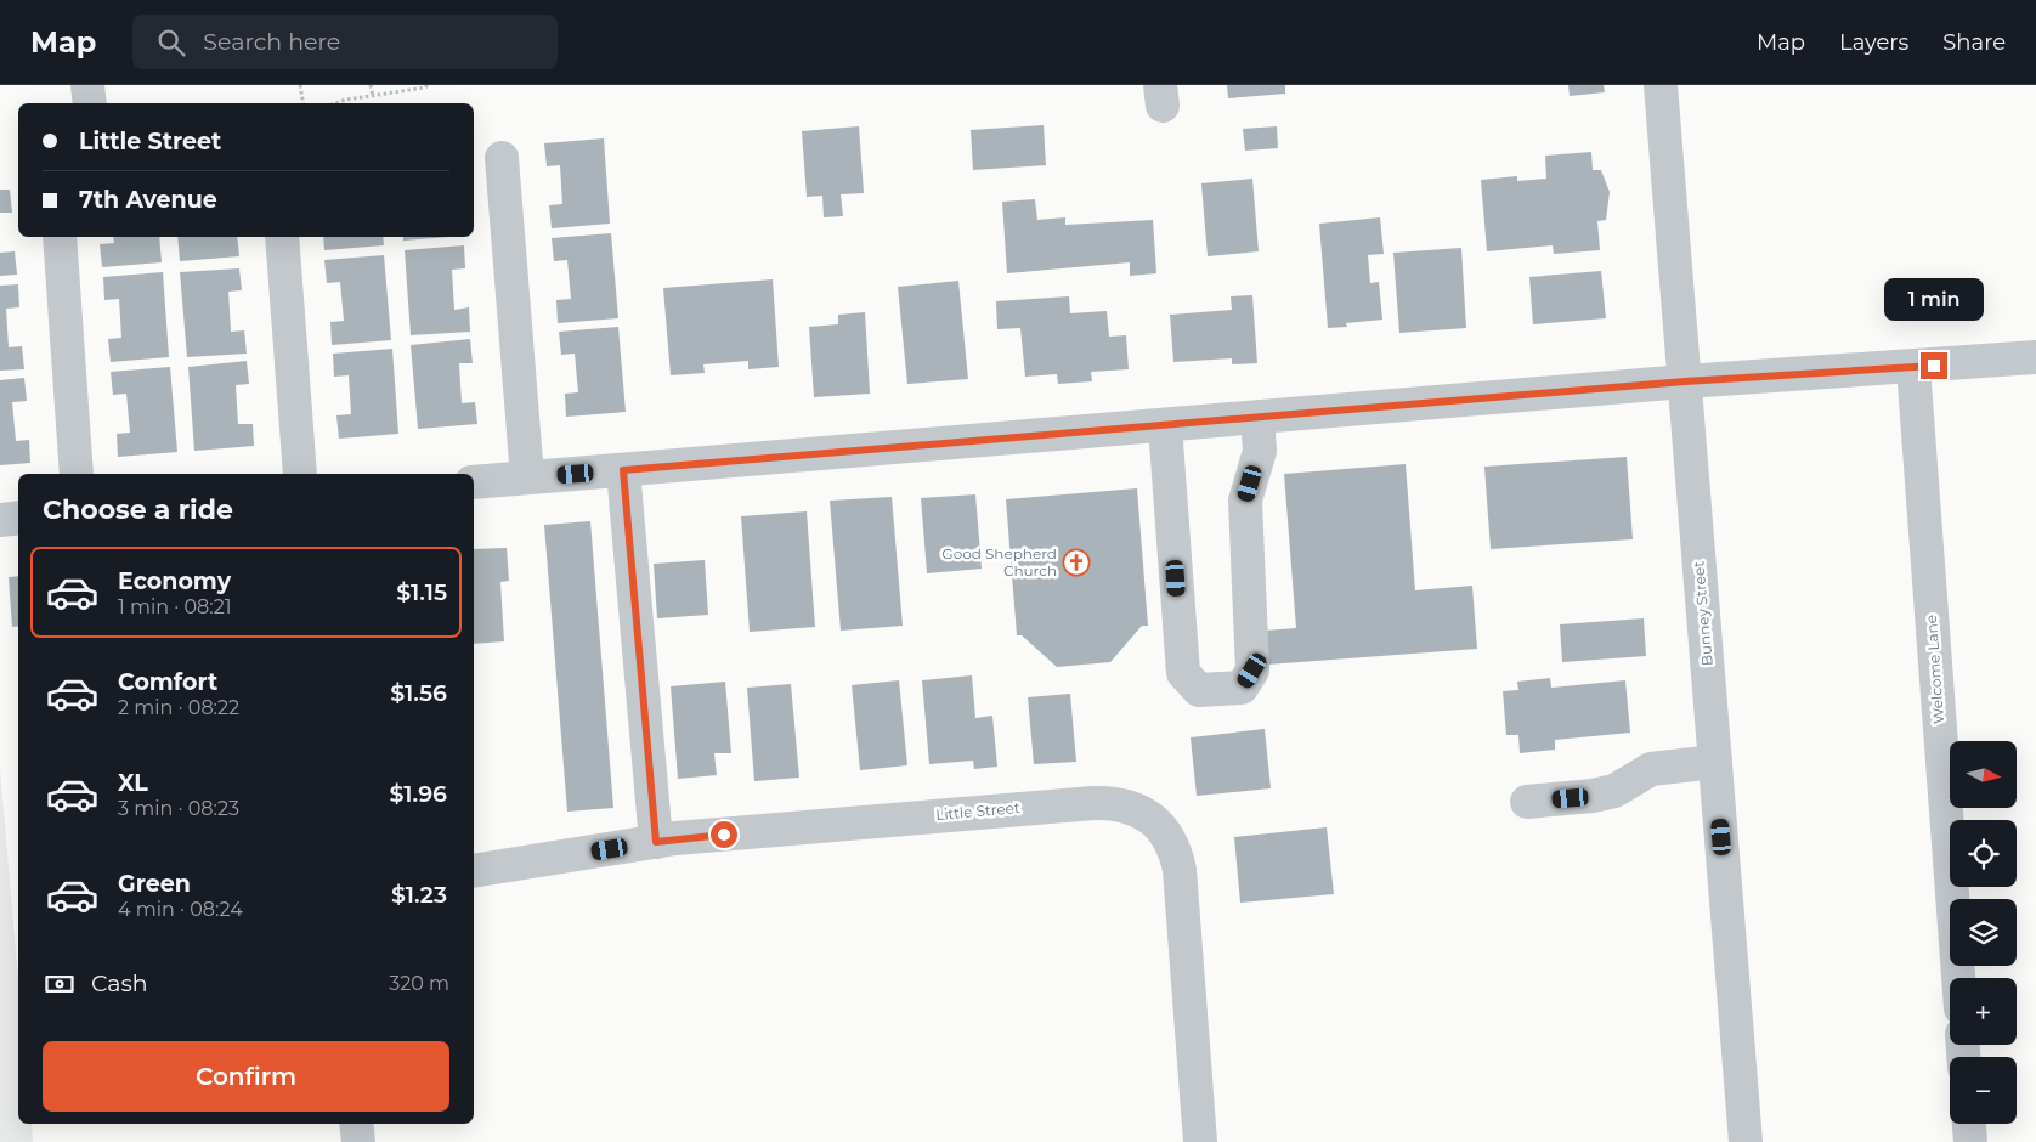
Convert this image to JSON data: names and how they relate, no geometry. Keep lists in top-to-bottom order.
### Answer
{
  "streets": {
    "street": ["Bunney Street", "Welcome Lane", "Little Street"]
  },
  "places": {
    "church": ["Good Shepherd Church"]
  },
  "north": "right",
  "page": {
    "header": "Map",
    "search": "Search here",
    "nav": ["Map", "Layers", "Share"],
    "banner": ["Little Street", "7th Avenue"],
    "bubble": "1 min",
    "heading": "Choose a ride",
    "list": [
      {
        "name": "Economy",
        "note": "1 min · 08:21",
        "value": "$1.15"
      },
      {
        "name": "Comfort",
        "note": "2 min · 08:22",
        "value": "$1.56"
      },
      {
        "name": "XL",
        "note": "3 min · 08:23",
        "value": "$1.96"
      },
      {
        "name": "Green",
        "note": "4 min · 08:24",
        "value": "$1.23"
      }
    ],
    "map_buttons": ["+", "−"],
    "pay": ["Cash", "320 m"],
    "buttons": "Confirm"
  }
}
